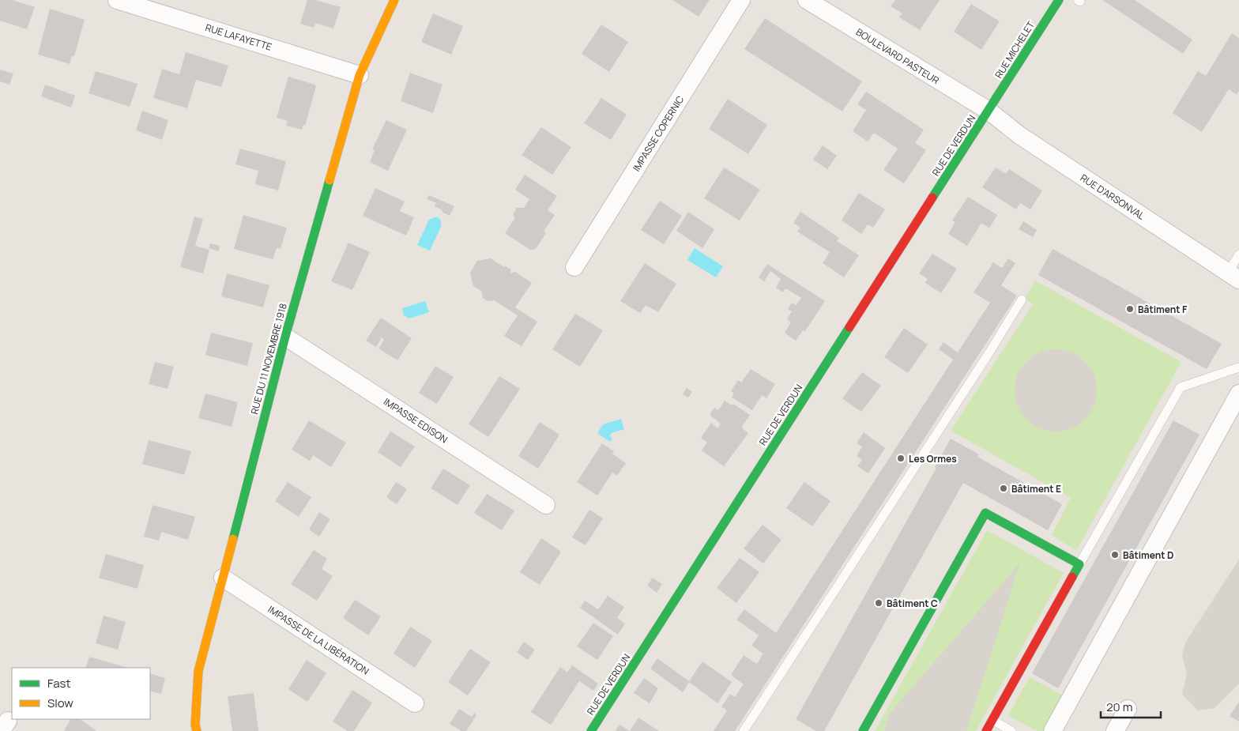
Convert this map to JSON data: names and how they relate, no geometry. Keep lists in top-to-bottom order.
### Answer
{
  "streets": {
    "street": [
      "RUE LAFAYETTE",
      "RUE MICHELET",
      "BOULEVARD PASTEUR",
      "IMPASSE COPERNIC",
      "RUE DE VERDUN",
      "RUE D'ARSONVAL",
      "RUE DU 11 NOVEMBRE 1918",
      "IMPASSE EDISON",
      "IMPASSE DE LA LIBÉRATION"
    ]
  },
  "crossings": [
    ["RUE LAFAYETTE", "RUE DU 11 NOVEMBRE 1918"],
    ["RUE MICHELET", "BOULEVARD PASTEUR"],
    ["RUE MICHELET", "RUE DE VERDUN"],
    ["RUE MICHELET", "RUE D'ARSONVAL"],
    ["BOULEVARD PASTEUR", "RUE DE VERDUN"],
    ["BOULEVARD PASTEUR", "RUE D'ARSONVAL"],
    ["RUE DE VERDUN", "RUE D'ARSONVAL"],
    ["RUE DU 11 NOVEMBRE 1918", "IMPASSE EDISON"],
    ["RUE DU 11 NOVEMBRE 1918", "IMPASSE DE LA LIBÉRATION"]
  ],
  "places": [
    "Bâtiment F",
    "Les Ormes",
    "Bâtiment E",
    "Bâtiment D",
    "Bâtiment C"
  ],
  "legend": ["Fast", "Slow"],
  "scale_bar": "20 m"
}
